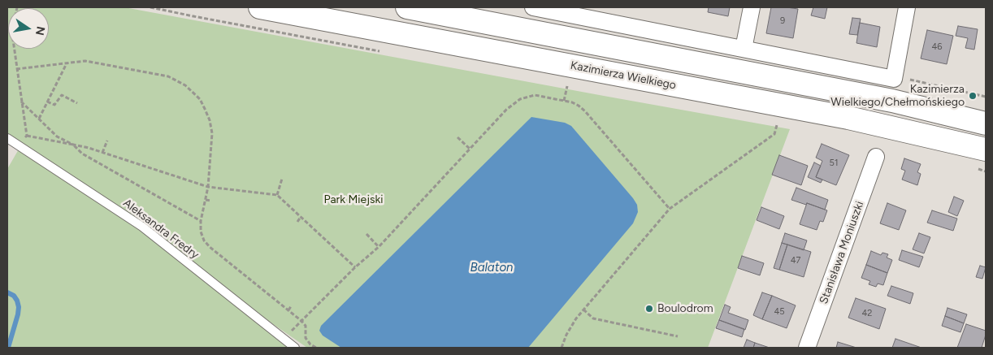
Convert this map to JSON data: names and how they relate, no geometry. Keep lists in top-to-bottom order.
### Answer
{
  "streets": {
    "main road": ["Kazimierza Wielkiego"],
    "street": ["Stanisława Moniuszki"],
    "lane": ["Aleksandra Fredry"]
  },
  "water": ["Balaton"],
  "parks": ["Park Miejski"],
  "places": ["Kazimierza Wielkiego/Chełmońskiego", "Boulodrom"],
  "house_numbers": [
    "9",
    "46",
    "51",
    "47",
    "45",
    "42"
  ],
  "north": "right"
}
